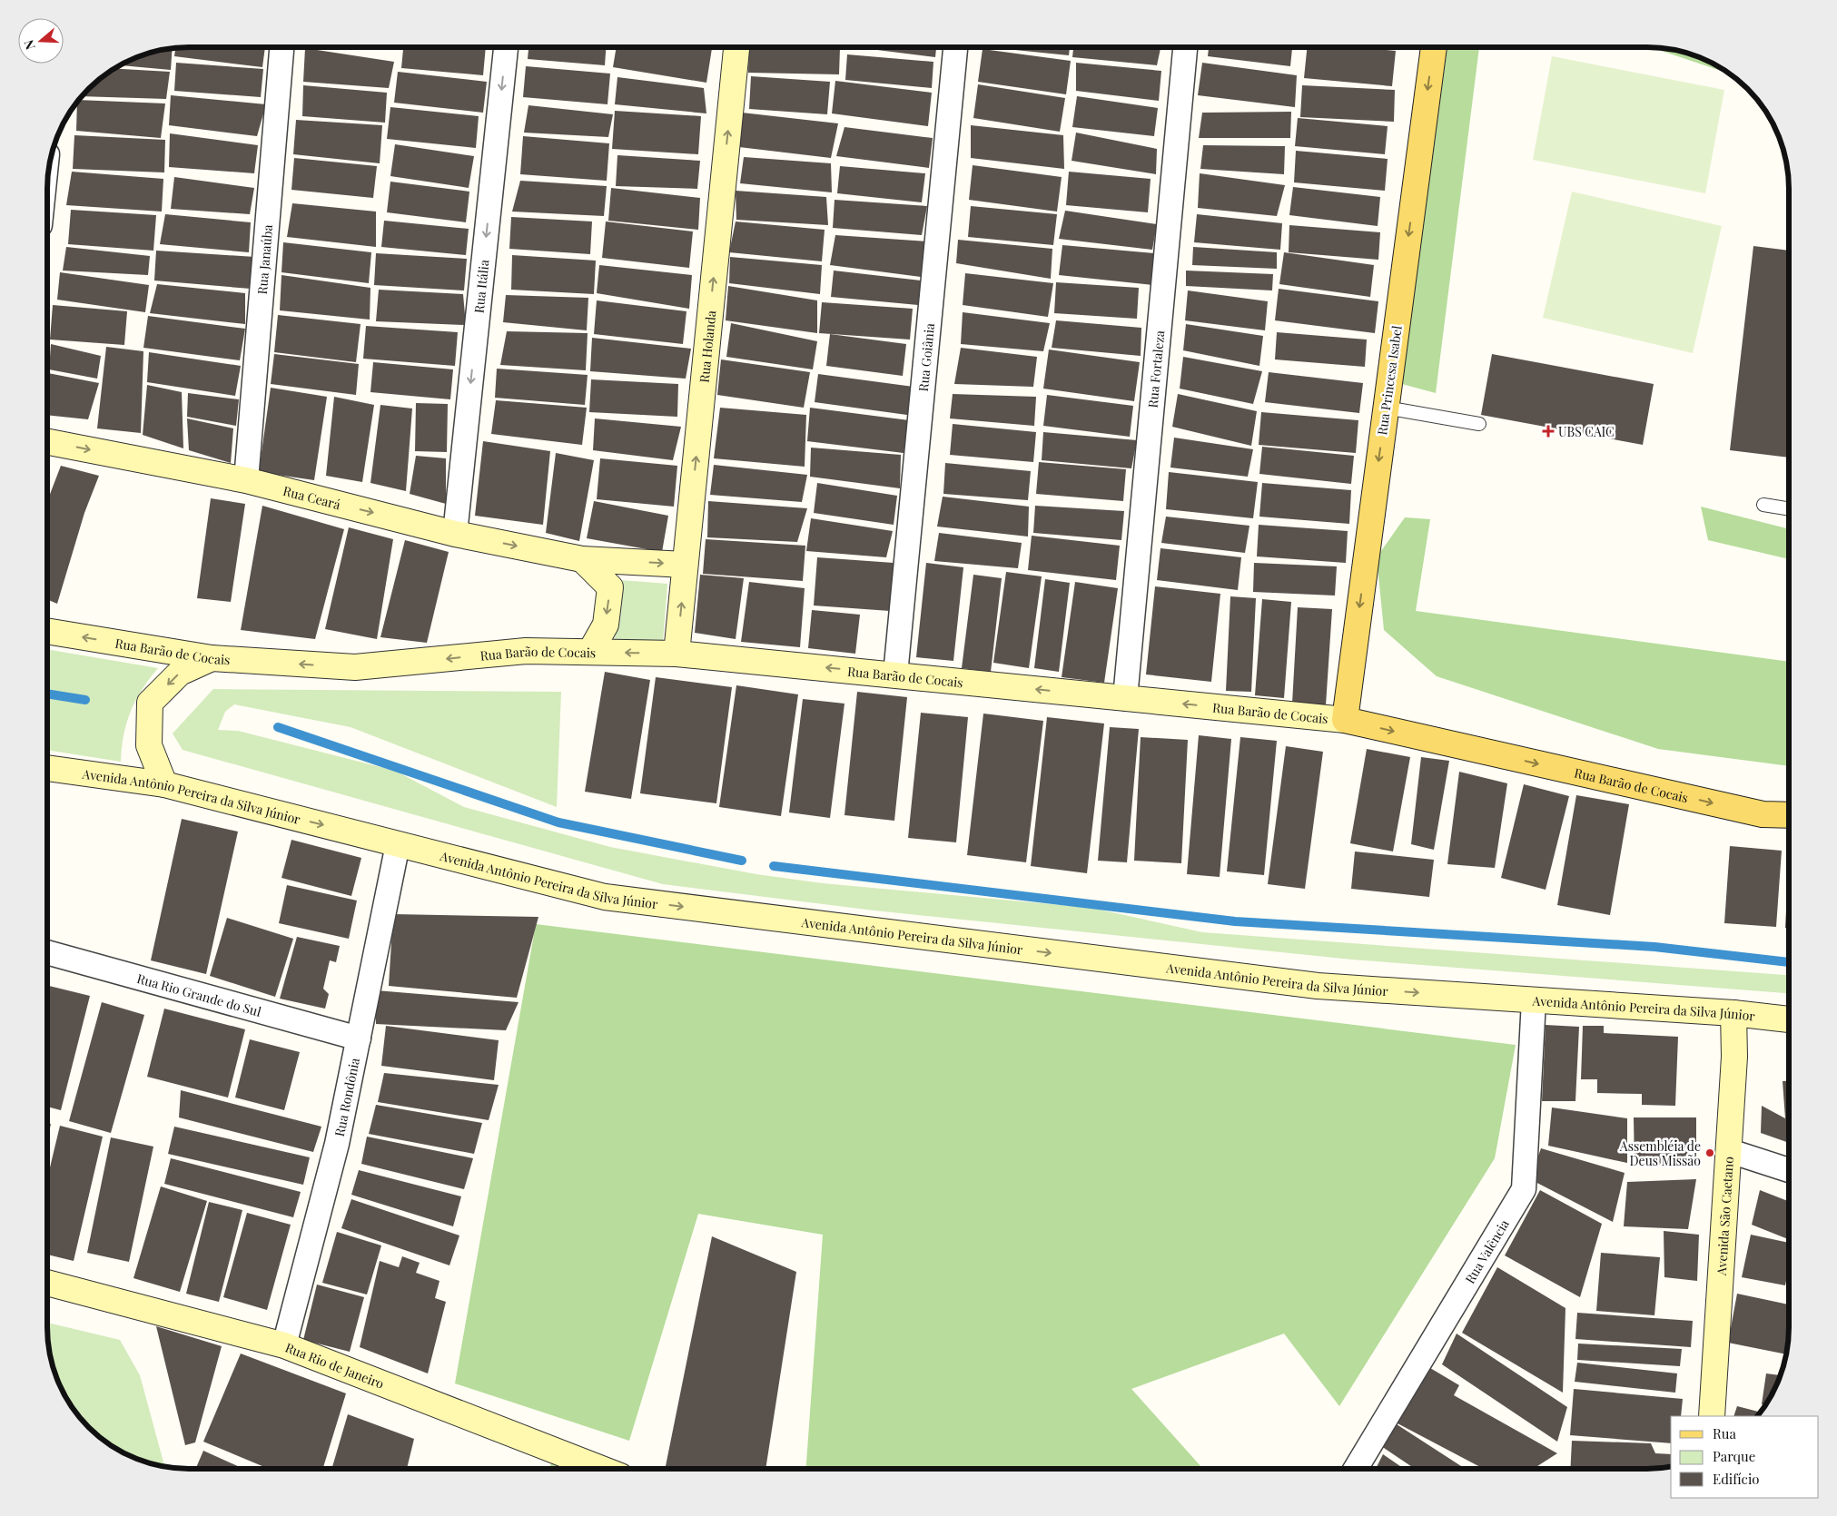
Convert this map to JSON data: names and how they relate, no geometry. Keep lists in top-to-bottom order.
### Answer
{
  "streets": {
    "main road": ["Rua Princesa Isabel", "Rua Barão de Cocais"],
    "street": [
      "Rua Janaúba",
      "Rua Itália",
      "Rua Holanda",
      "Rua Goiânia",
      "Rua Fortaleza",
      "Rua Ceará",
      "Avenida Antônio Pereira da Silva Júnior",
      "Rua Rio Grande do Sul",
      "Rua Rondônia",
      "Avenida São Caetano",
      "Rua Valência",
      "Rua Rio de Janeiro"
    ]
  },
  "crossings": [
    ["Rua Janaúba", "Rua Ceará"],
    ["Rua Itália", "Rua Ceará"],
    ["Rua Holanda", "Rua Ceará"],
    ["Rua Holanda", "Rua Barão de Cocais"],
    ["Rua Goiânia", "Rua Barão de Cocais"],
    ["Rua Fortaleza", "Rua Barão de Cocais"],
    ["Rua Princesa Isabel", "Rua Barão de Cocais"],
    ["Avenida Antônio Pereira da Silva Júnior", "Rua Rondônia"],
    ["Avenida Antônio Pereira da Silva Júnior", "Avenida São Caetano"],
    ["Avenida Antônio Pereira da Silva Júnior", "Rua Valência"],
    ["Rua Rio Grande do Sul", "Rua Rondônia"],
    ["Rua Rondônia", "Rua Rio de Janeiro"]
  ],
  "one_way": [
    "Rua Itália",
    "Rua Holanda",
    "Rua Princesa Isabel",
    "Rua Ceará",
    "Avenida Antônio Pereira da Silva Júnior"
  ],
  "places": {
    "health": ["UBS CAIC"],
    "other": ["Assembléia de Deus Missão"]
  },
  "legend": ["Rua", "Parque", "Edifício"],
  "north": "left"
}
